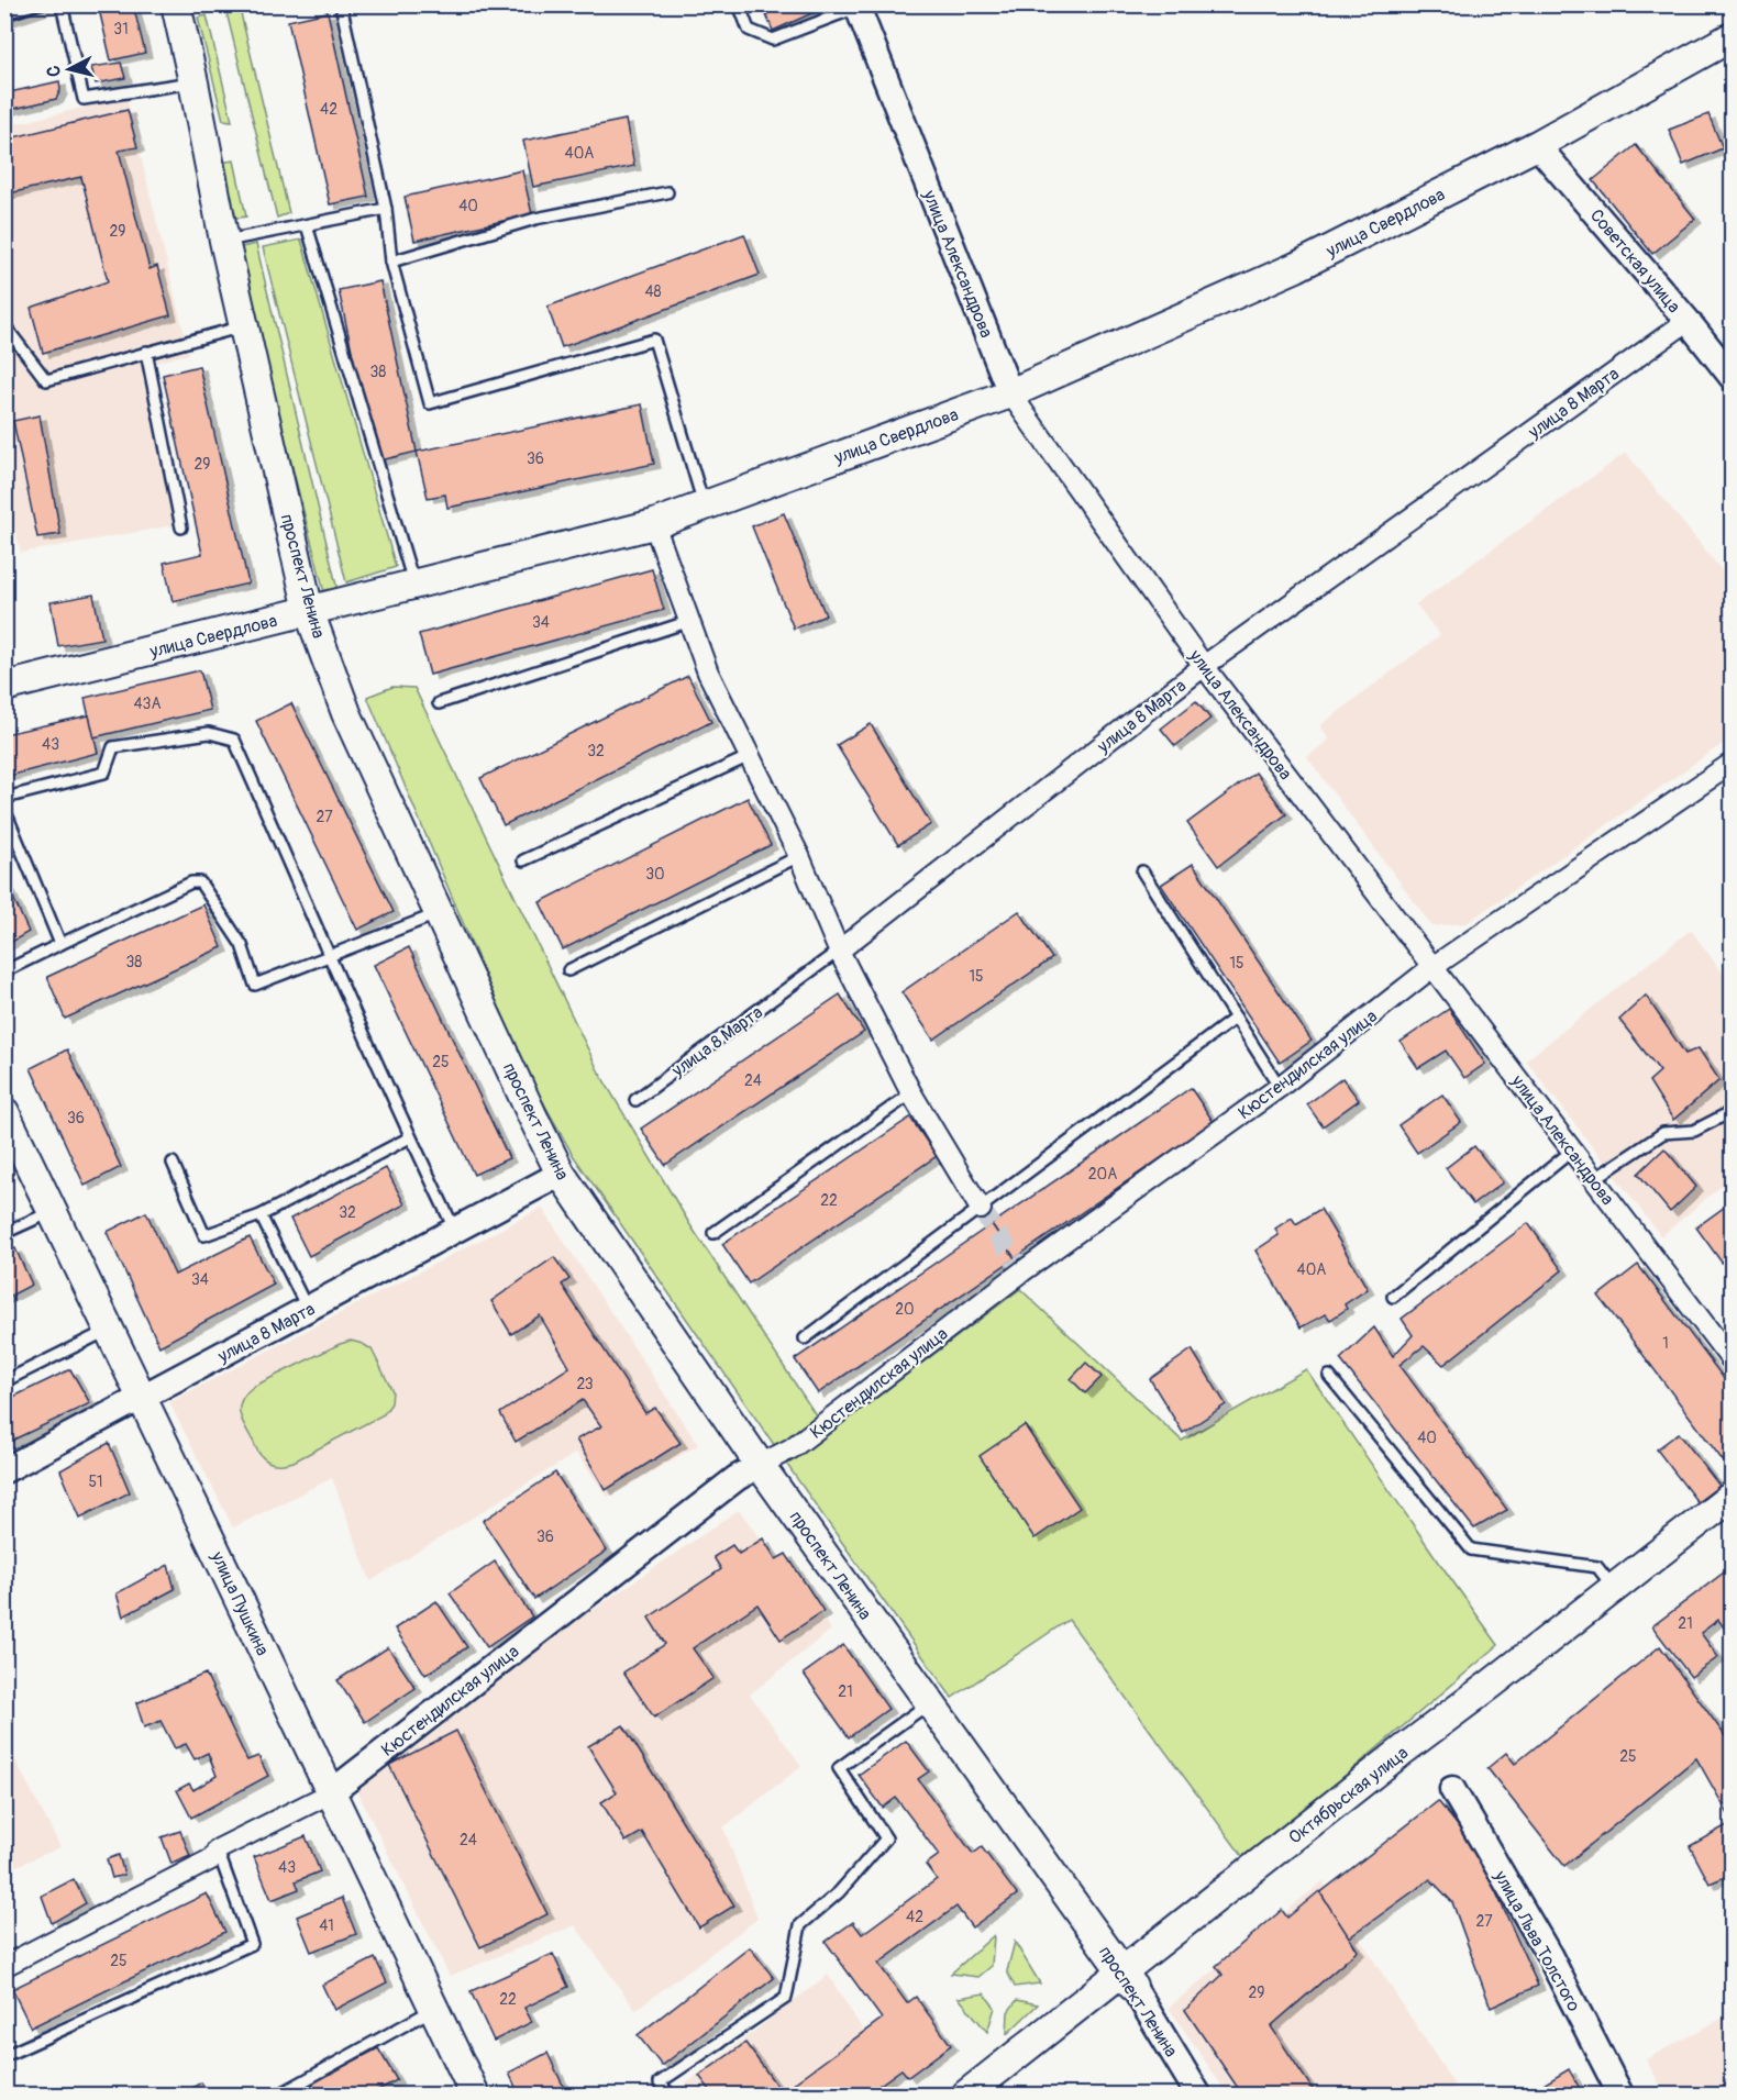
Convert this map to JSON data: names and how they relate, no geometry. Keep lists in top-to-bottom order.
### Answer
{
  "streets": {
    "main road": [
      "улица Свердлова",
      "проспект Ленина",
      "улица Пушкина",
      "Октябрьская улица"
    ],
    "street": [
      "Советская улица",
      "улица Александрова",
      "улица 8 Марта",
      "Кюстендилская улица",
      "улица Льва Толстого"
    ]
  },
  "crossings": [
    ["улица Свердлова", "Советская улица"],
    ["улица Свердлова", "улица Александрова"],
    ["улица Свердлова", "проспект Ленина"],
    ["Советская улица", "улица 8 Марта"],
    ["улица Александрова", "улица 8 Марта"],
    ["улица Александрова", "Кюстендилская улица"],
    ["улица 8 Марта", "проспект Ленина"],
    ["улица 8 Марта", "улица Пушкина"],
    ["проспект Ленина", "Кюстендилская улица"],
    ["проспект Ленина", "Октябрьская улица"],
    ["Кюстендилская улица", "улица Пушкина"]
  ],
  "house_numbers": [
    "31",
    "42",
    "40А",
    "40",
    "29",
    "48",
    "38",
    "36",
    "29",
    "34",
    "43А",
    "43",
    "32",
    "27",
    "30",
    "38",
    "15",
    "15",
    "25",
    "24",
    "36",
    "20А",
    "22",
    "32",
    "40А",
    "34",
    "20",
    "1",
    "23",
    "40",
    "51",
    "36",
    "21",
    "21",
    "25",
    "24",
    "43",
    "42",
    "27",
    "41",
    "25",
    "29",
    "22"
  ],
  "north": "left"
}
